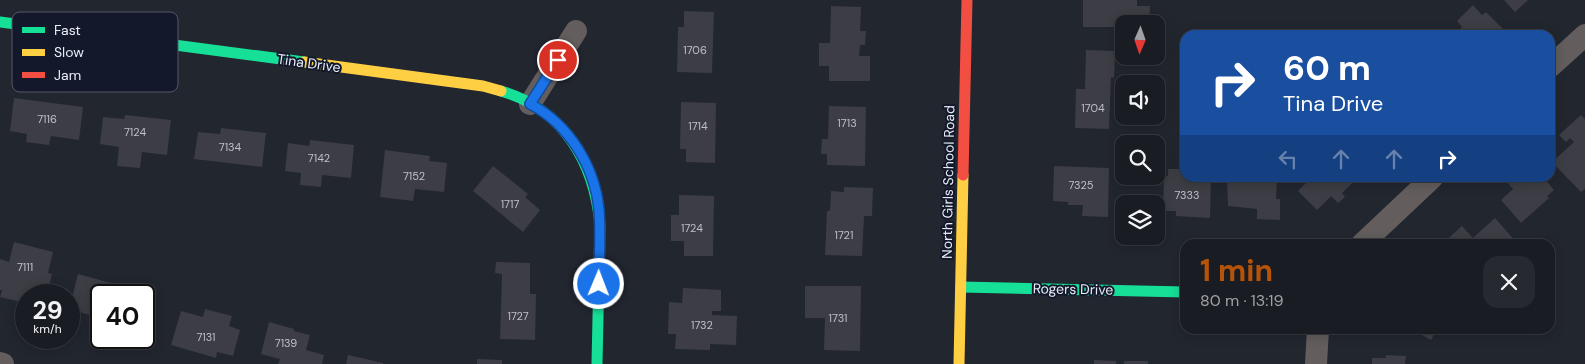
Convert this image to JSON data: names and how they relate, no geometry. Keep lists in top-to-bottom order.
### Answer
{
  "streets": {
    "street": ["Tina Drive", "North Girls School Road", "Rogers Drive"]
  },
  "crossings": [
    ["North Girls School Road", "Rogers Drive"]
  ],
  "house_numbers": [
    "1706",
    "1704",
    "7116",
    "1713",
    "1714",
    "7124",
    "7134",
    "7142",
    "7152",
    "7325",
    "7333",
    "1717",
    "1724",
    "1721",
    "7111",
    "1727",
    "1731",
    "1732",
    "7131",
    "7139"
  ],
  "legend": ["Fast", "Slow", "Jam"],
  "north": "bottom",
  "page": {
    "turn": ["60 m", "Tina Drive"],
    "heading": ["1 min", "80 m · 13:19"],
    "speed": "29 km/h",
    "limit": "40"
  }
}
